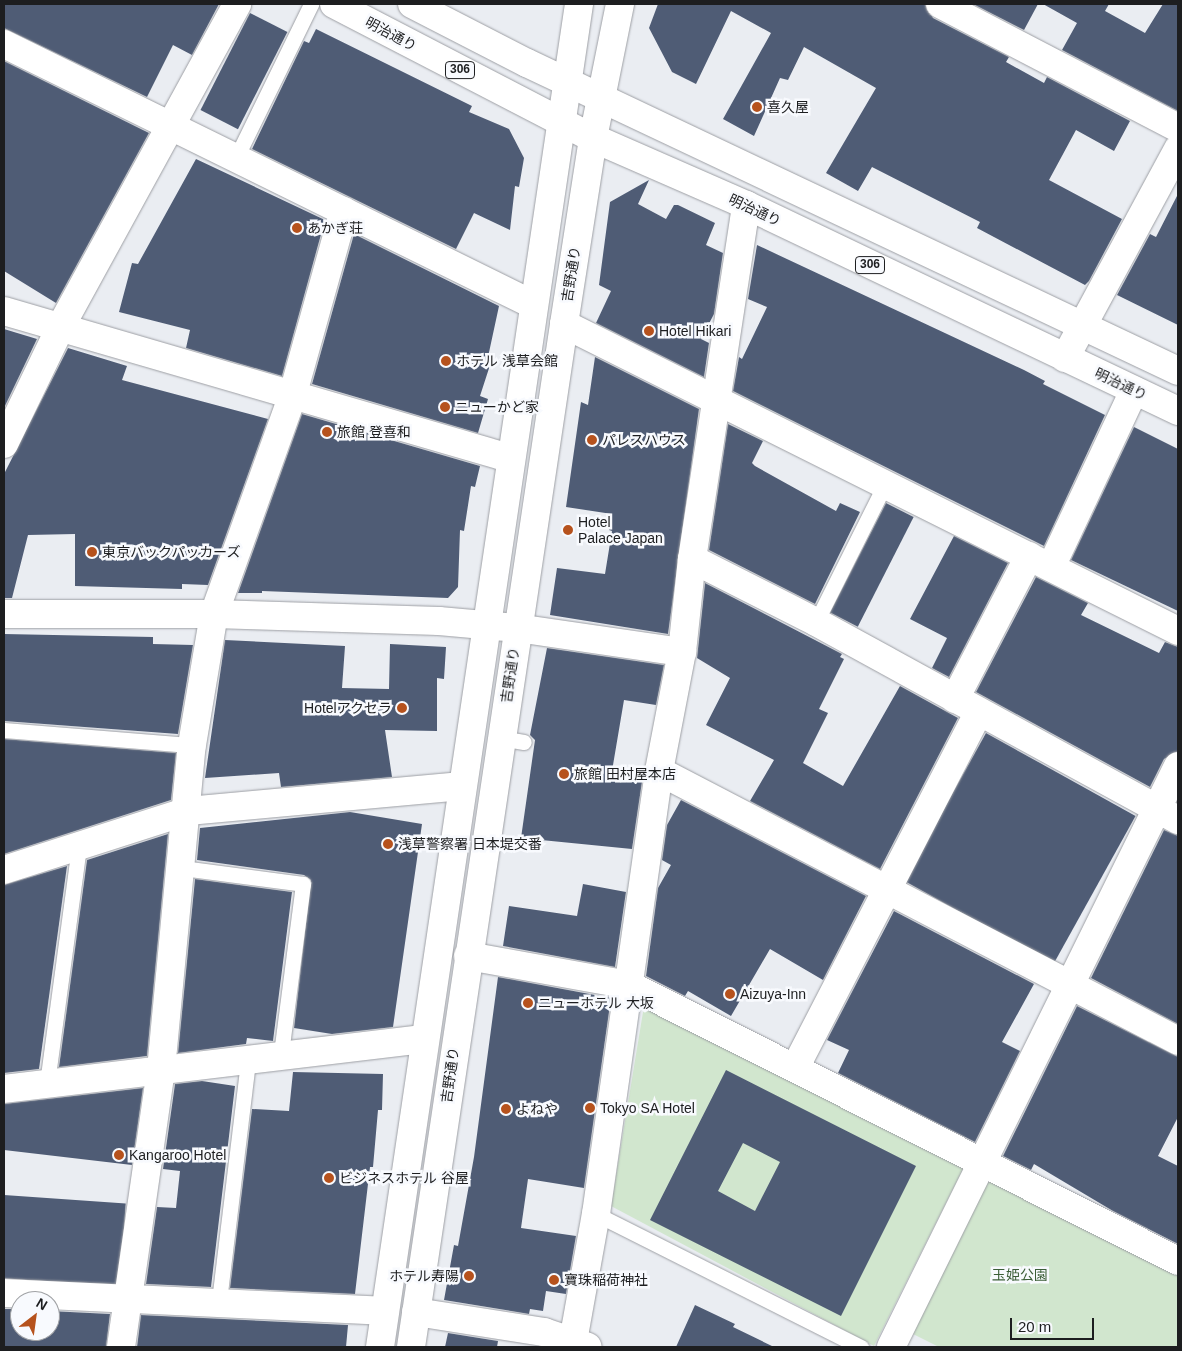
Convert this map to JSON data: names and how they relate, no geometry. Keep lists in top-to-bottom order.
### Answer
{
  "streets": {
    "street": ["明治通り", "306", "吉野通り"]
  },
  "crossings": [
    ["明治通り", "吉野通り"]
  ],
  "parks": ["玉姫公園"],
  "places": [
    "喜久屋",
    "あかぎ荘",
    "Hotel Hikari",
    "ホテル 浅草会館",
    "ニューかど家",
    "旅館 登喜和",
    "パレスハウス",
    "Hotel Palace Japan",
    "東京バックパッカーズ",
    "Hotelアクセラ",
    "旅館 田村屋本店",
    "浅草警察署 日本堤交番",
    "Aizuya-Inn",
    "ニューホテル 大坂",
    "Tokyo SA Hotel",
    "よねや",
    "Kangaroo Hotel",
    "ビジネスホテル 谷屋",
    "ホテル寿陽",
    "寶珠稲荷神社"
  ],
  "scale_bar": "20 m",
  "north": "top right"
}
